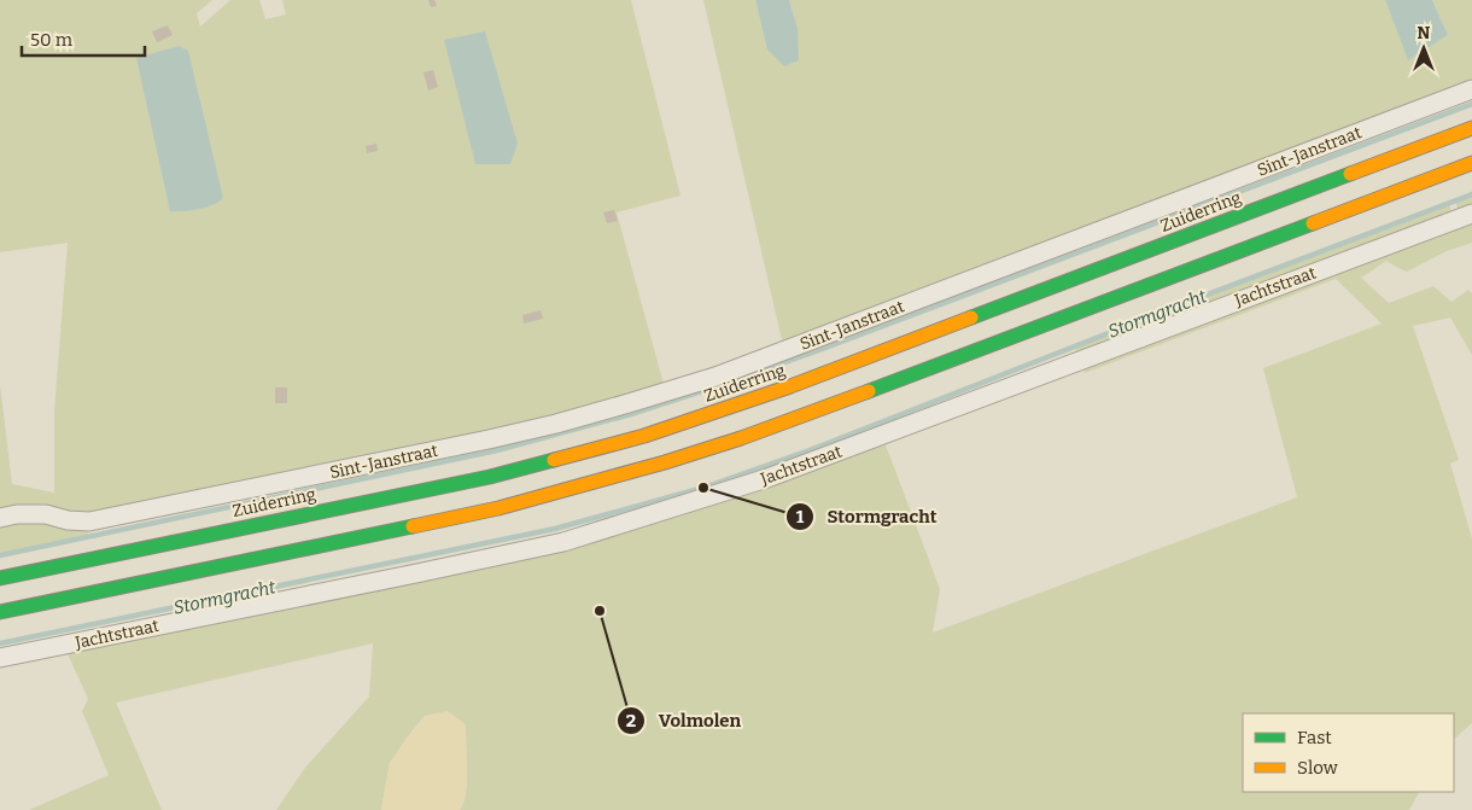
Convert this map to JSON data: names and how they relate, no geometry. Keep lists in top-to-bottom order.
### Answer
{
  "streets": {
    "highway": ["Zuiderring"],
    "street": ["Sint-Janstraat", "Jachtstraat"]
  },
  "water": ["Stormgracht"],
  "places": ["Stormgracht", "Volmolen"],
  "legend": ["Fast", "Slow"],
  "scale_bar": "50 m",
  "north": "top"
}
